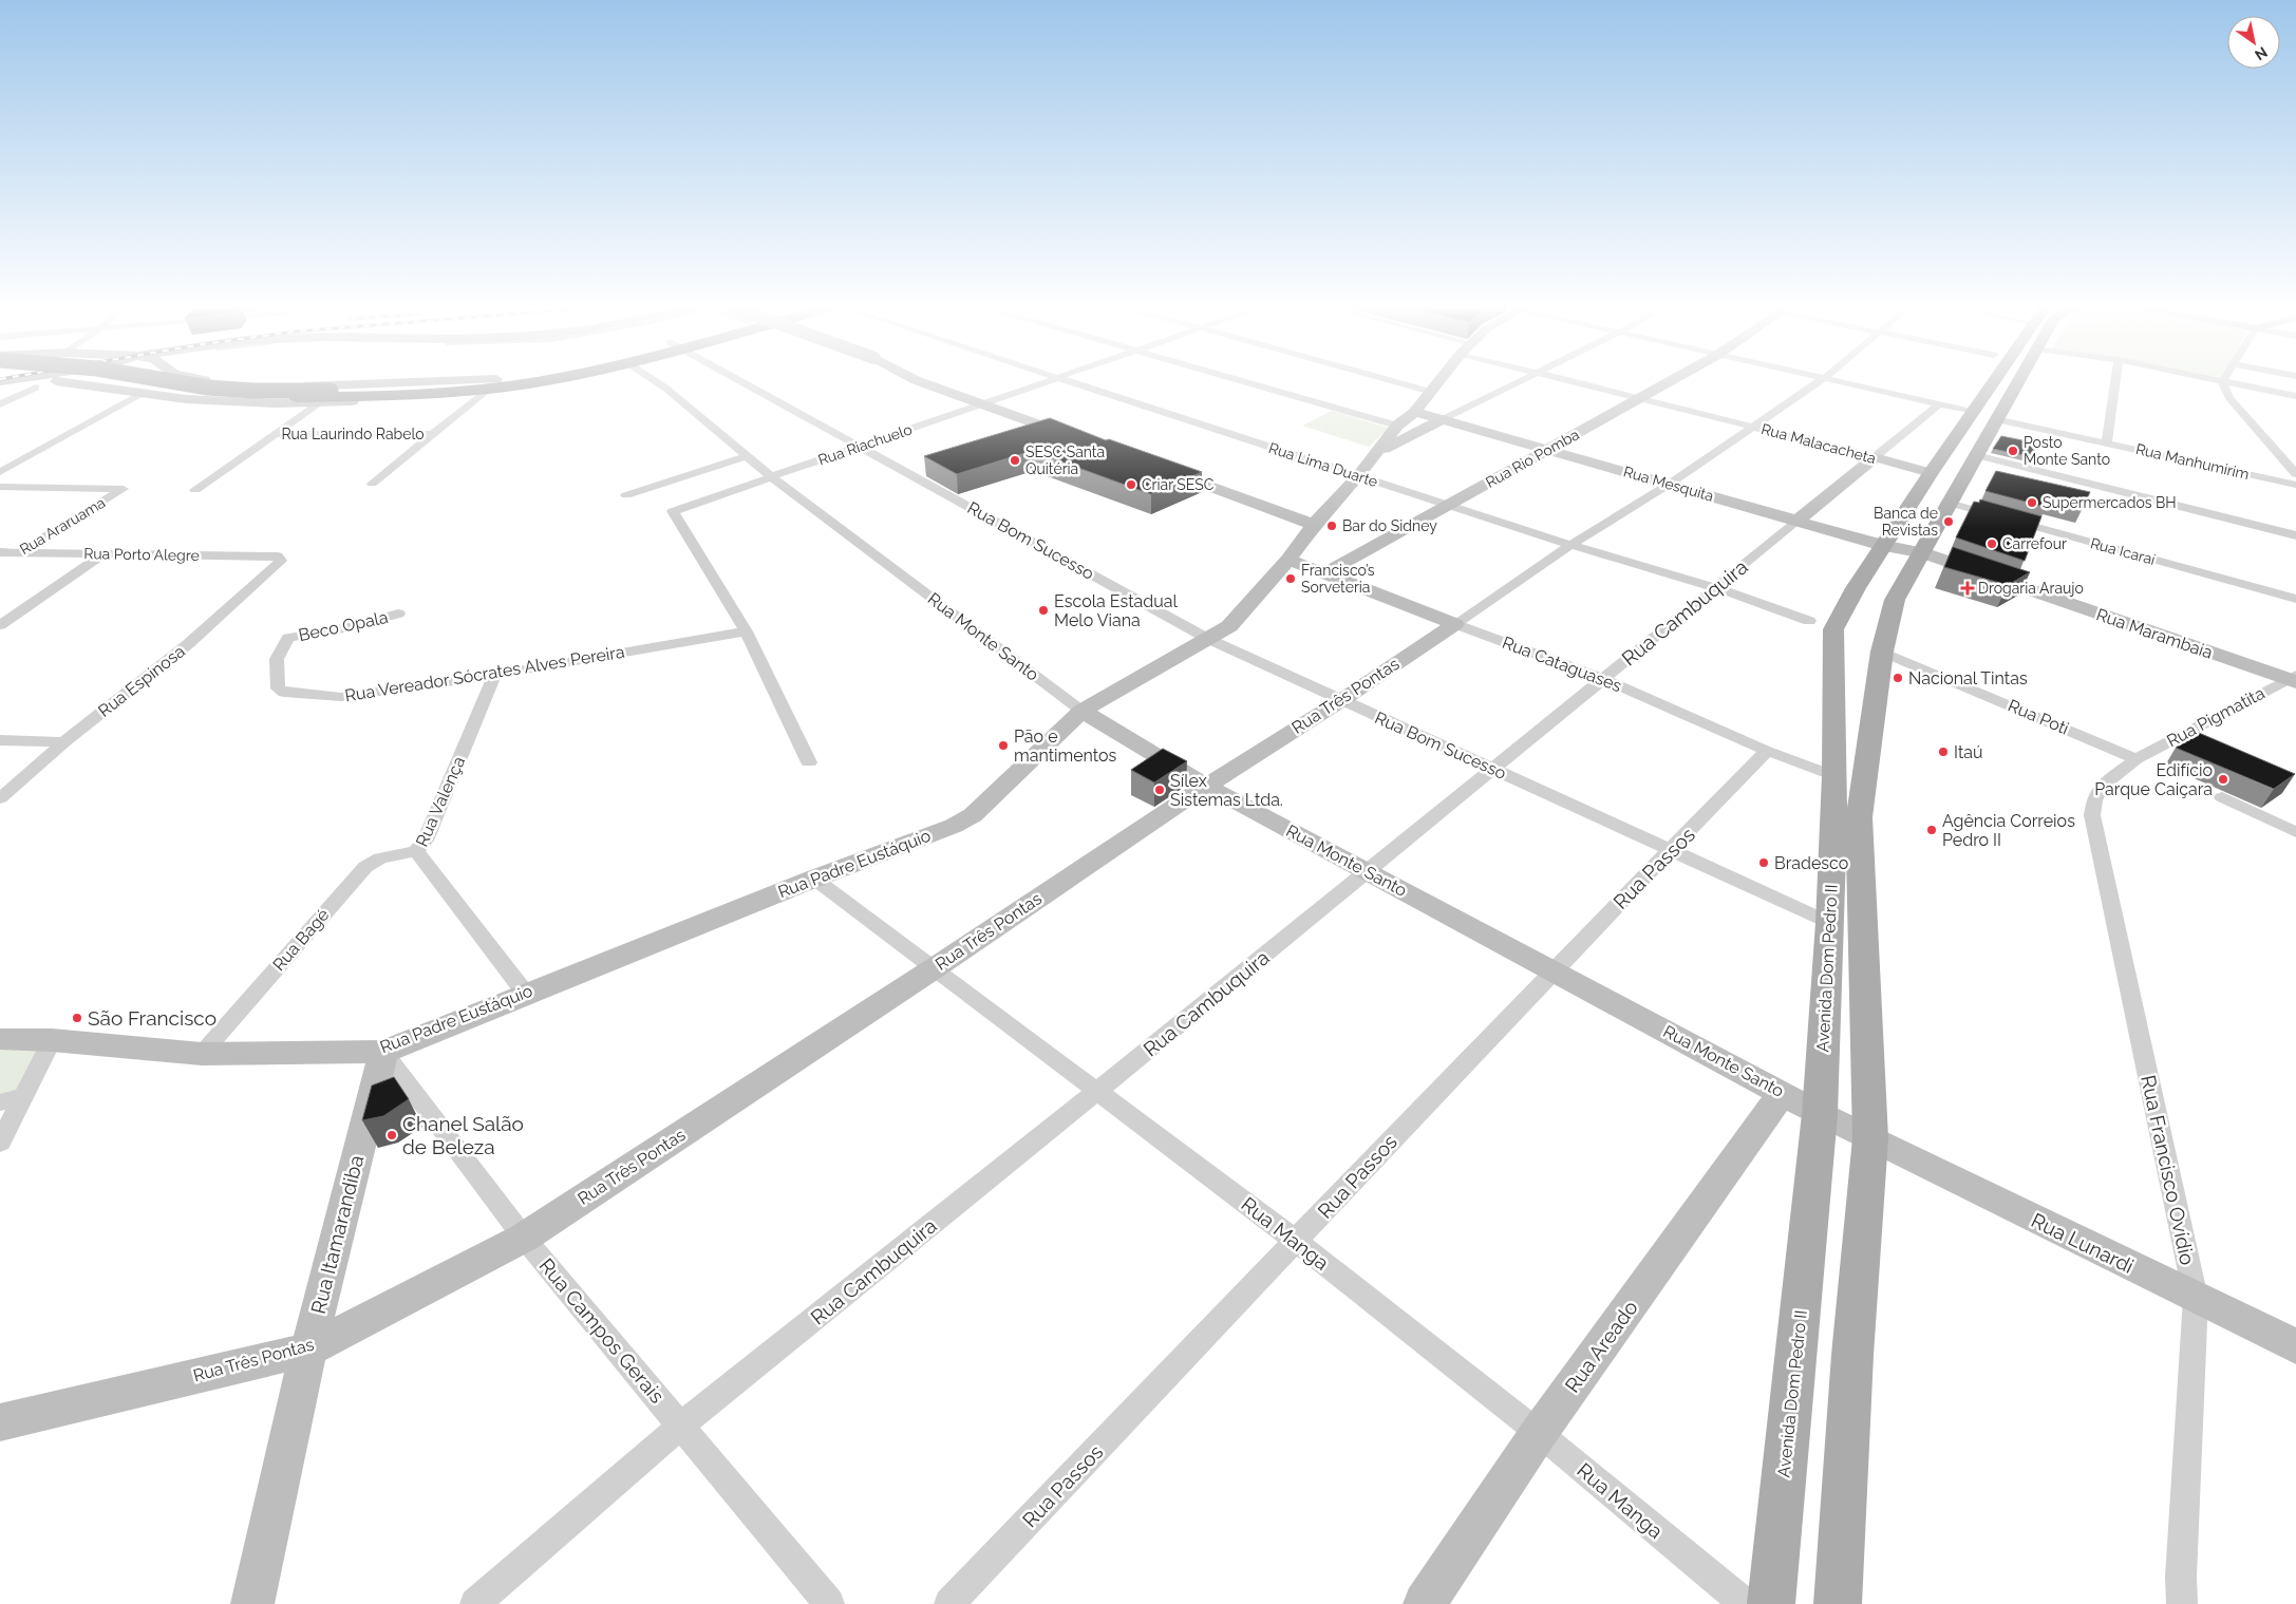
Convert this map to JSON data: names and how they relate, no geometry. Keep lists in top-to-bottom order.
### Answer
{
  "streets": {
    "main road": [
      "Rua Malacacheta",
      "Rua Rio Pomba",
      "Rua Mesquita",
      "Rua Cambuquira",
      "Rua Marambaia",
      "Rua Monte Santo",
      "Rua Cataguases",
      "Rua Três Pontas",
      "Rua Padre Eustáquio",
      "Avenida Dom Pedro II",
      "Rua Itamarandiba",
      "Rua Lunardi",
      "Rua Areado"
    ],
    "street": [
      "Rua Laurindo Rabelo",
      "Rua Riachuelo",
      "Rua Manhumirim",
      "Rua Lima Duarte",
      "Rua Araruama",
      "Rua Bom Sucesso",
      "Rua Icaraí",
      "Rua Porto Alegre",
      "Beco Opala",
      "Rua Vereador Sócrates Alves Pereira",
      "Rua Espinosa",
      "Rua Poti",
      "Rua Pigmatita",
      "Rua Valença",
      "Rua Passos",
      "Rua Bagé",
      "Rua Francisco Ovídio",
      "Rua Manga",
      "Rua Campos Gerais"
    ]
  },
  "crossings": [
    ["Rua Malacacheta", "Rua Rio Pomba"],
    ["Rua Malacacheta", "Rua Cambuquira"],
    ["Rua Malacacheta", "Rua Três Pontas"],
    ["Rua Malacacheta", "Avenida Dom Pedro II"],
    ["Rua Riachuelo", "Rua Bom Sucesso"],
    ["Rua Riachuelo", "Rua Monte Santo"],
    ["Rua Riachuelo", "Rua Vereador Sócrates Alves Pereira"],
    ["Rua Rio Pomba", "Rua Lima Duarte"],
    ["Rua Rio Pomba", "Rua Mesquita"],
    ["Rua Rio Pomba", "Rua Cataguases"],
    ["Rua Manhumirim", "Avenida Dom Pedro II"],
    ["Rua Lima Duarte", "Rua Cambuquira"],
    ["Rua Lima Duarte", "Rua Três Pontas"],
    ["Rua Lima Duarte", "Rua Padre Eustáquio"],
    ["Rua Mesquita", "Rua Cambuquira"],
    ["Rua Mesquita", "Rua Marambaia"],
    ["Rua Mesquita", "Rua Três Pontas"],
    ["Rua Mesquita", "Rua Padre Eustáquio"],
    ["Rua Mesquita", "Avenida Dom Pedro II"],
    ["Rua Araruama", "Rua Porto Alegre"],
    ["Rua Bom Sucesso", "Rua Cambuquira"],
    ["Rua Bom Sucesso", "Rua Três Pontas"],
    ["Rua Bom Sucesso", "Rua Padre Eustáquio"],
    ["Rua Bom Sucesso", "Rua Passos"],
    ["Rua Bom Sucesso", "Avenida Dom Pedro II"],
    ["Rua Icaraí", "Avenida Dom Pedro II"],
    ["Rua Porto Alegre", "Rua Espinosa"],
    ["Rua Cambuquira", "Rua Monte Santo"],
    ["Rua Cambuquira", "Rua Cataguases"],
    ["Rua Cambuquira", "Rua Manga"],
    ["Rua Cambuquira", "Rua Campos Gerais"],
    ["Beco Opala", "Rua Vereador Sócrates Alves Pereira"],
    ["Rua Marambaia", "Rua Pigmatita"],
    ["Rua Marambaia", "Avenida Dom Pedro II"],
    ["Rua Monte Santo", "Rua Três Pontas"],
    ["Rua Monte Santo", "Rua Padre Eustáquio"],
    ["Rua Monte Santo", "Rua Passos"],
    ["Rua Monte Santo", "Avenida Dom Pedro II"],
    ["Rua Monte Santo", "Rua Lunardi"],
    ["Rua Monte Santo", "Rua Areado"],
    ["Rua Cataguases", "Rua Três Pontas"],
    ["Rua Cataguases", "Rua Padre Eustáquio"],
    ["Rua Cataguases", "Rua Passos"],
    ["Rua Cataguases", "Avenida Dom Pedro II"],
    ["Rua Vereador Sócrates Alves Pereira", "Rua Valença"],
    ["Rua Três Pontas", "Rua Manga"],
    ["Rua Três Pontas", "Rua Itamarandiba"],
    ["Rua Três Pontas", "Rua Campos Gerais"],
    ["Rua Poti", "Rua Pigmatita"],
    ["Rua Poti", "Avenida Dom Pedro II"],
    ["Rua Poti", "Rua Francisco Ovídio"],
    ["Rua Pigmatita", "Rua Francisco Ovídio"],
    ["Rua Valença", "Rua Padre Eustáquio"],
    ["Rua Valença", "Rua Bagé"],
    ["Rua Padre Eustáquio", "Rua Bagé"],
    ["Rua Padre Eustáquio", "Rua Manga"],
    ["Rua Padre Eustáquio", "Rua Itamarandiba"],
    ["Rua Padre Eustáquio", "Rua Campos Gerais"],
    ["Rua Passos", "Rua Manga"],
    ["Avenida Dom Pedro II", "Rua Lunardi"],
    ["Rua Francisco Ovídio", "Rua Lunardi"],
    ["Rua Manga", "Rua Areado"],
    ["Rua Itamarandiba", "Rua Campos Gerais"]
  ],
  "places": {
    "other": [
      "Posto Monte Santo",
      "SESC Santa Quitéria",
      "Criar SESC",
      "Supermercados BH",
      "Banca de Revistas",
      "Bar do Sidney",
      "Carrefour",
      "Francisco’s Sorveteria",
      "Escola Estadual Melo Viana",
      "Nacional Tintas",
      "Pão e mantimentos",
      "Itaú",
      "Edifício Parque Caiçara",
      "Sílex Sistemas Ltda.",
      "Agência Correios Pedro II",
      "Bradesco",
      "São Francisco",
      "Chanel Salão de Beleza"
    ],
    "health": ["Drogaria Araujo"]
  },
  "north": "bottom right"
}
